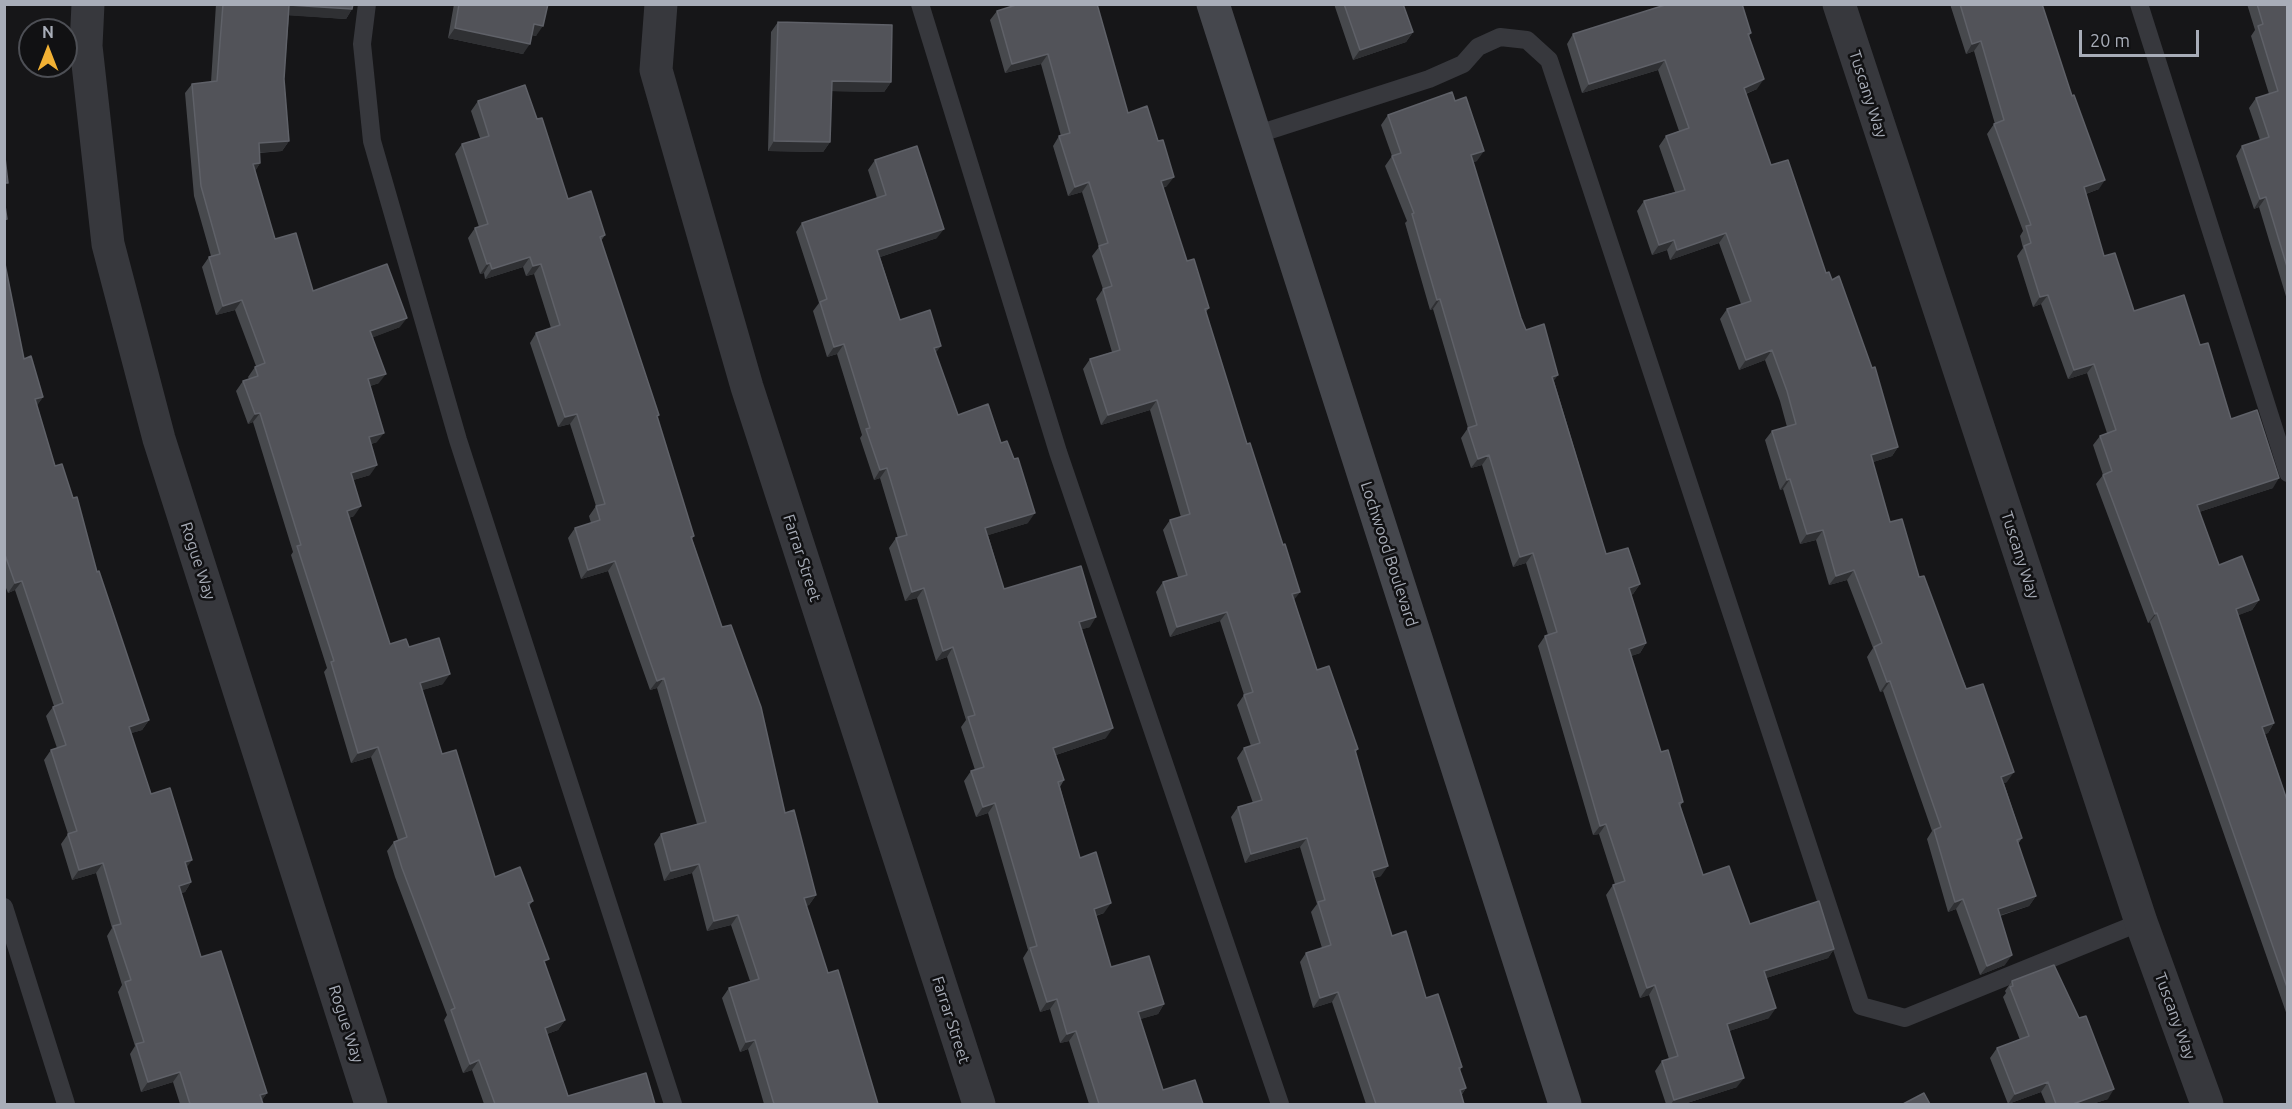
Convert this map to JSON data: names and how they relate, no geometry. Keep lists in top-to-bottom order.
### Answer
{
  "streets": {
    "street": [
      "Tuscany Way",
      "Lochwood Boulevard",
      "Farrar Street",
      "Rogue Way"
    ]
  },
  "scale_bar": "20 m",
  "north": "top"
}
